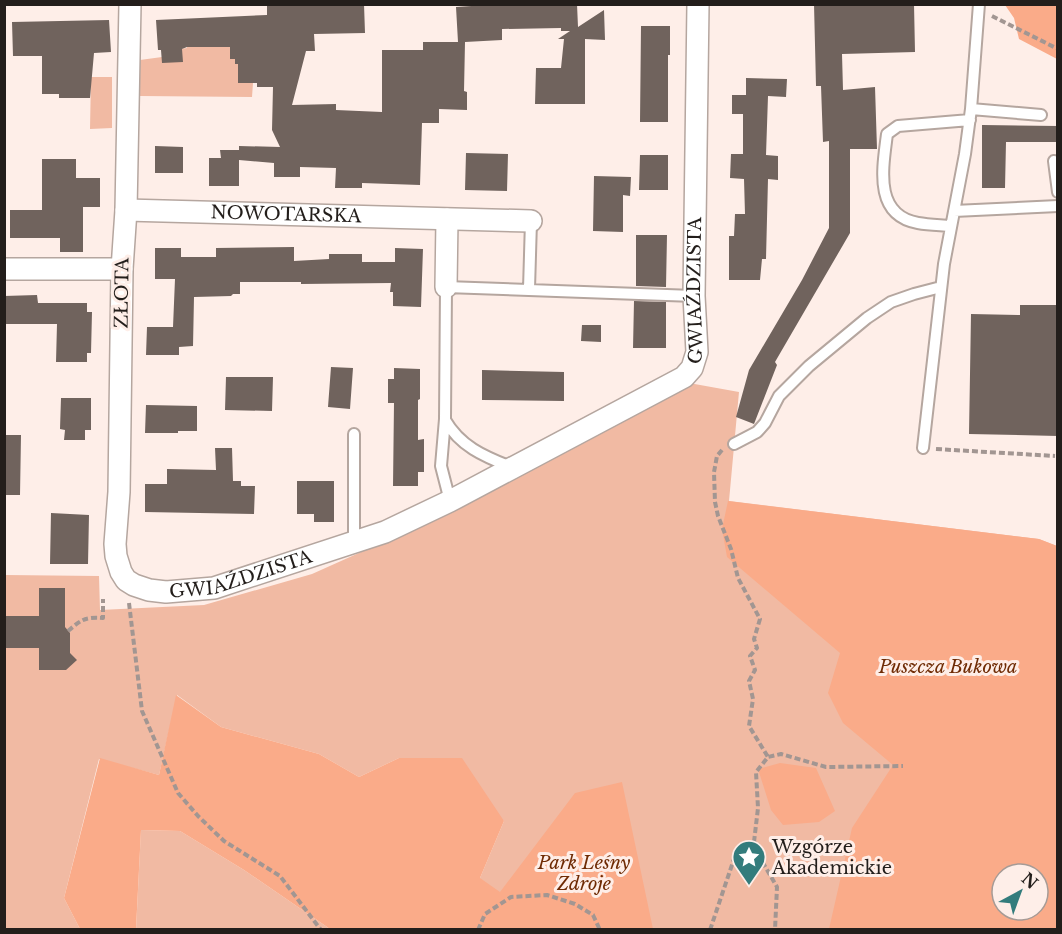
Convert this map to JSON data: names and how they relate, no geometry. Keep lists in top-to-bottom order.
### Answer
{
  "streets": {
    "street": ["NOWOTARSKA", "GWIAŹDZISTA", "ZŁOTA"]
  },
  "crossings": [
    ["NOWOTARSKA", "ZŁOTA"],
    ["GWIAŹDZISTA", "ZŁOTA"]
  ],
  "parks": ["Puszcza Bukowa", "Park Leśny Zdroje"],
  "places": {
    "place": ["Wzgórze Akademickie"]
  },
  "north": "top right"
}
